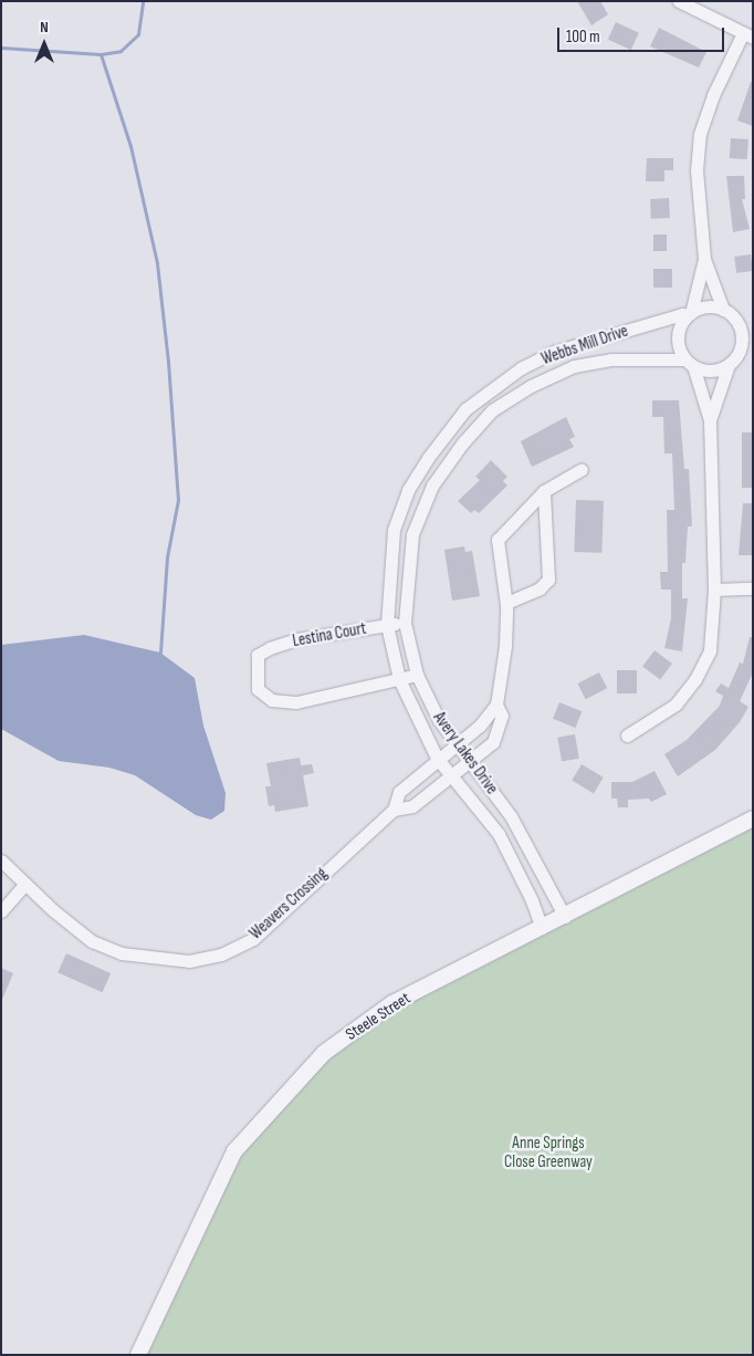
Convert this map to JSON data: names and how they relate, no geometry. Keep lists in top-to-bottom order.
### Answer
{
  "streets": {
    "street": [
      "Webbs Mill Drive",
      "Lestina Court",
      "Avery Lakes Drive",
      "Weavers Crossing",
      "Steele Street"
    ]
  },
  "crossings": [
    ["Webbs Mill Drive", "Lestina Court"],
    ["Webbs Mill Drive", "Avery Lakes Drive"],
    ["Lestina Court", "Avery Lakes Drive"],
    ["Avery Lakes Drive", "Weavers Crossing"],
    ["Avery Lakes Drive", "Steele Street"]
  ],
  "parks": ["Anne Springs Close Greenway"],
  "scale_bar": "100 m",
  "north": "top"
}
